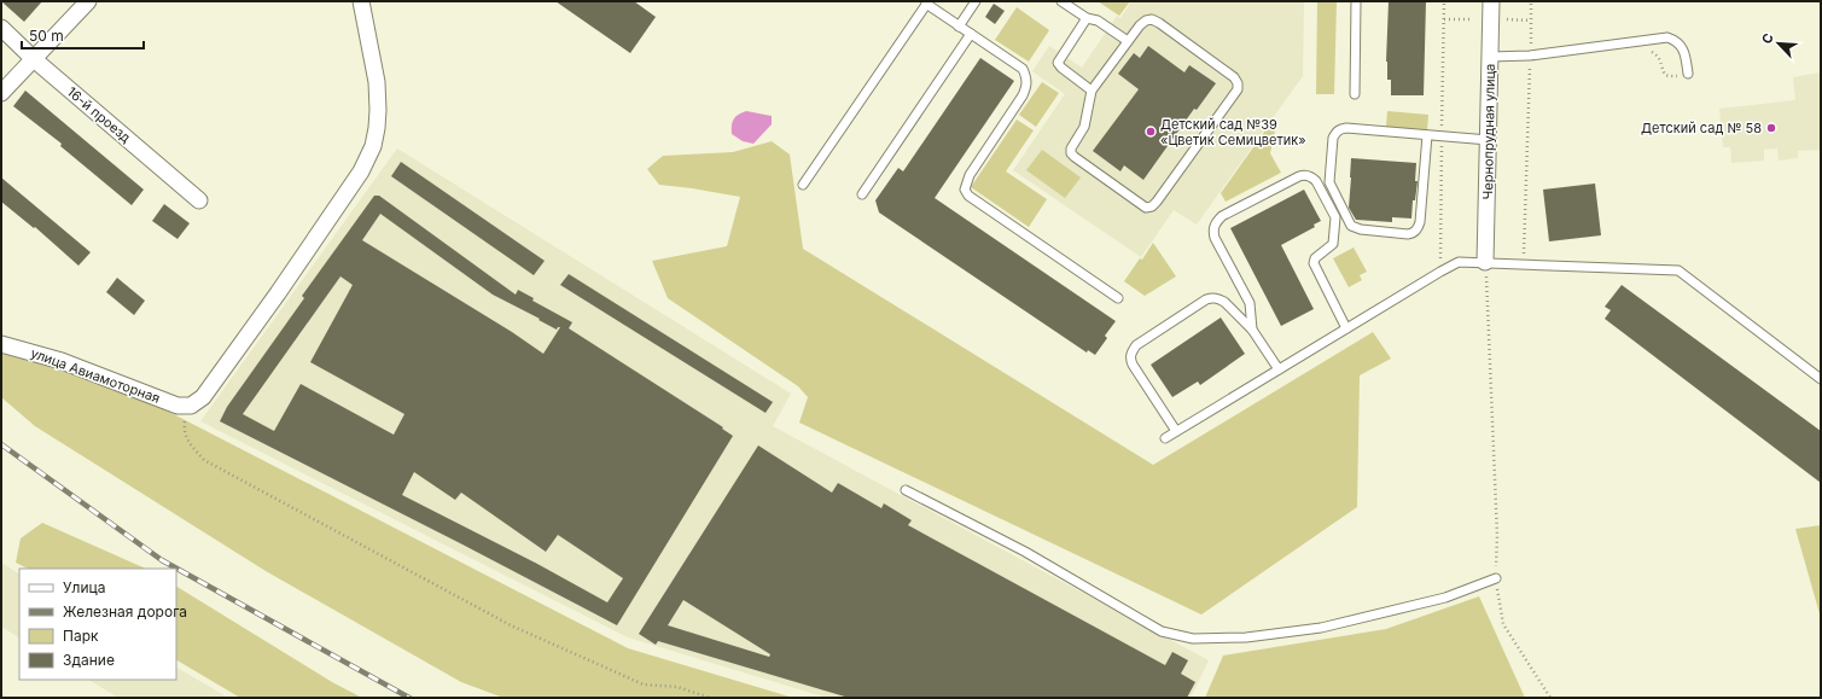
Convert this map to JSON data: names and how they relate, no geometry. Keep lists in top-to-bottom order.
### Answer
{
  "streets": {
    "street": ["16-й проезд", "Чернопрудная улица", "улица Авиамоторная"]
  },
  "places": ["Детский сад № 58", "Детский сад №39 «Цветик Семицветик»"],
  "legend": [
    "Улица",
    "Железная дорога",
    "Парк",
    "Здание"
  ],
  "scale_bar": "50 m",
  "north": "top left"
}
